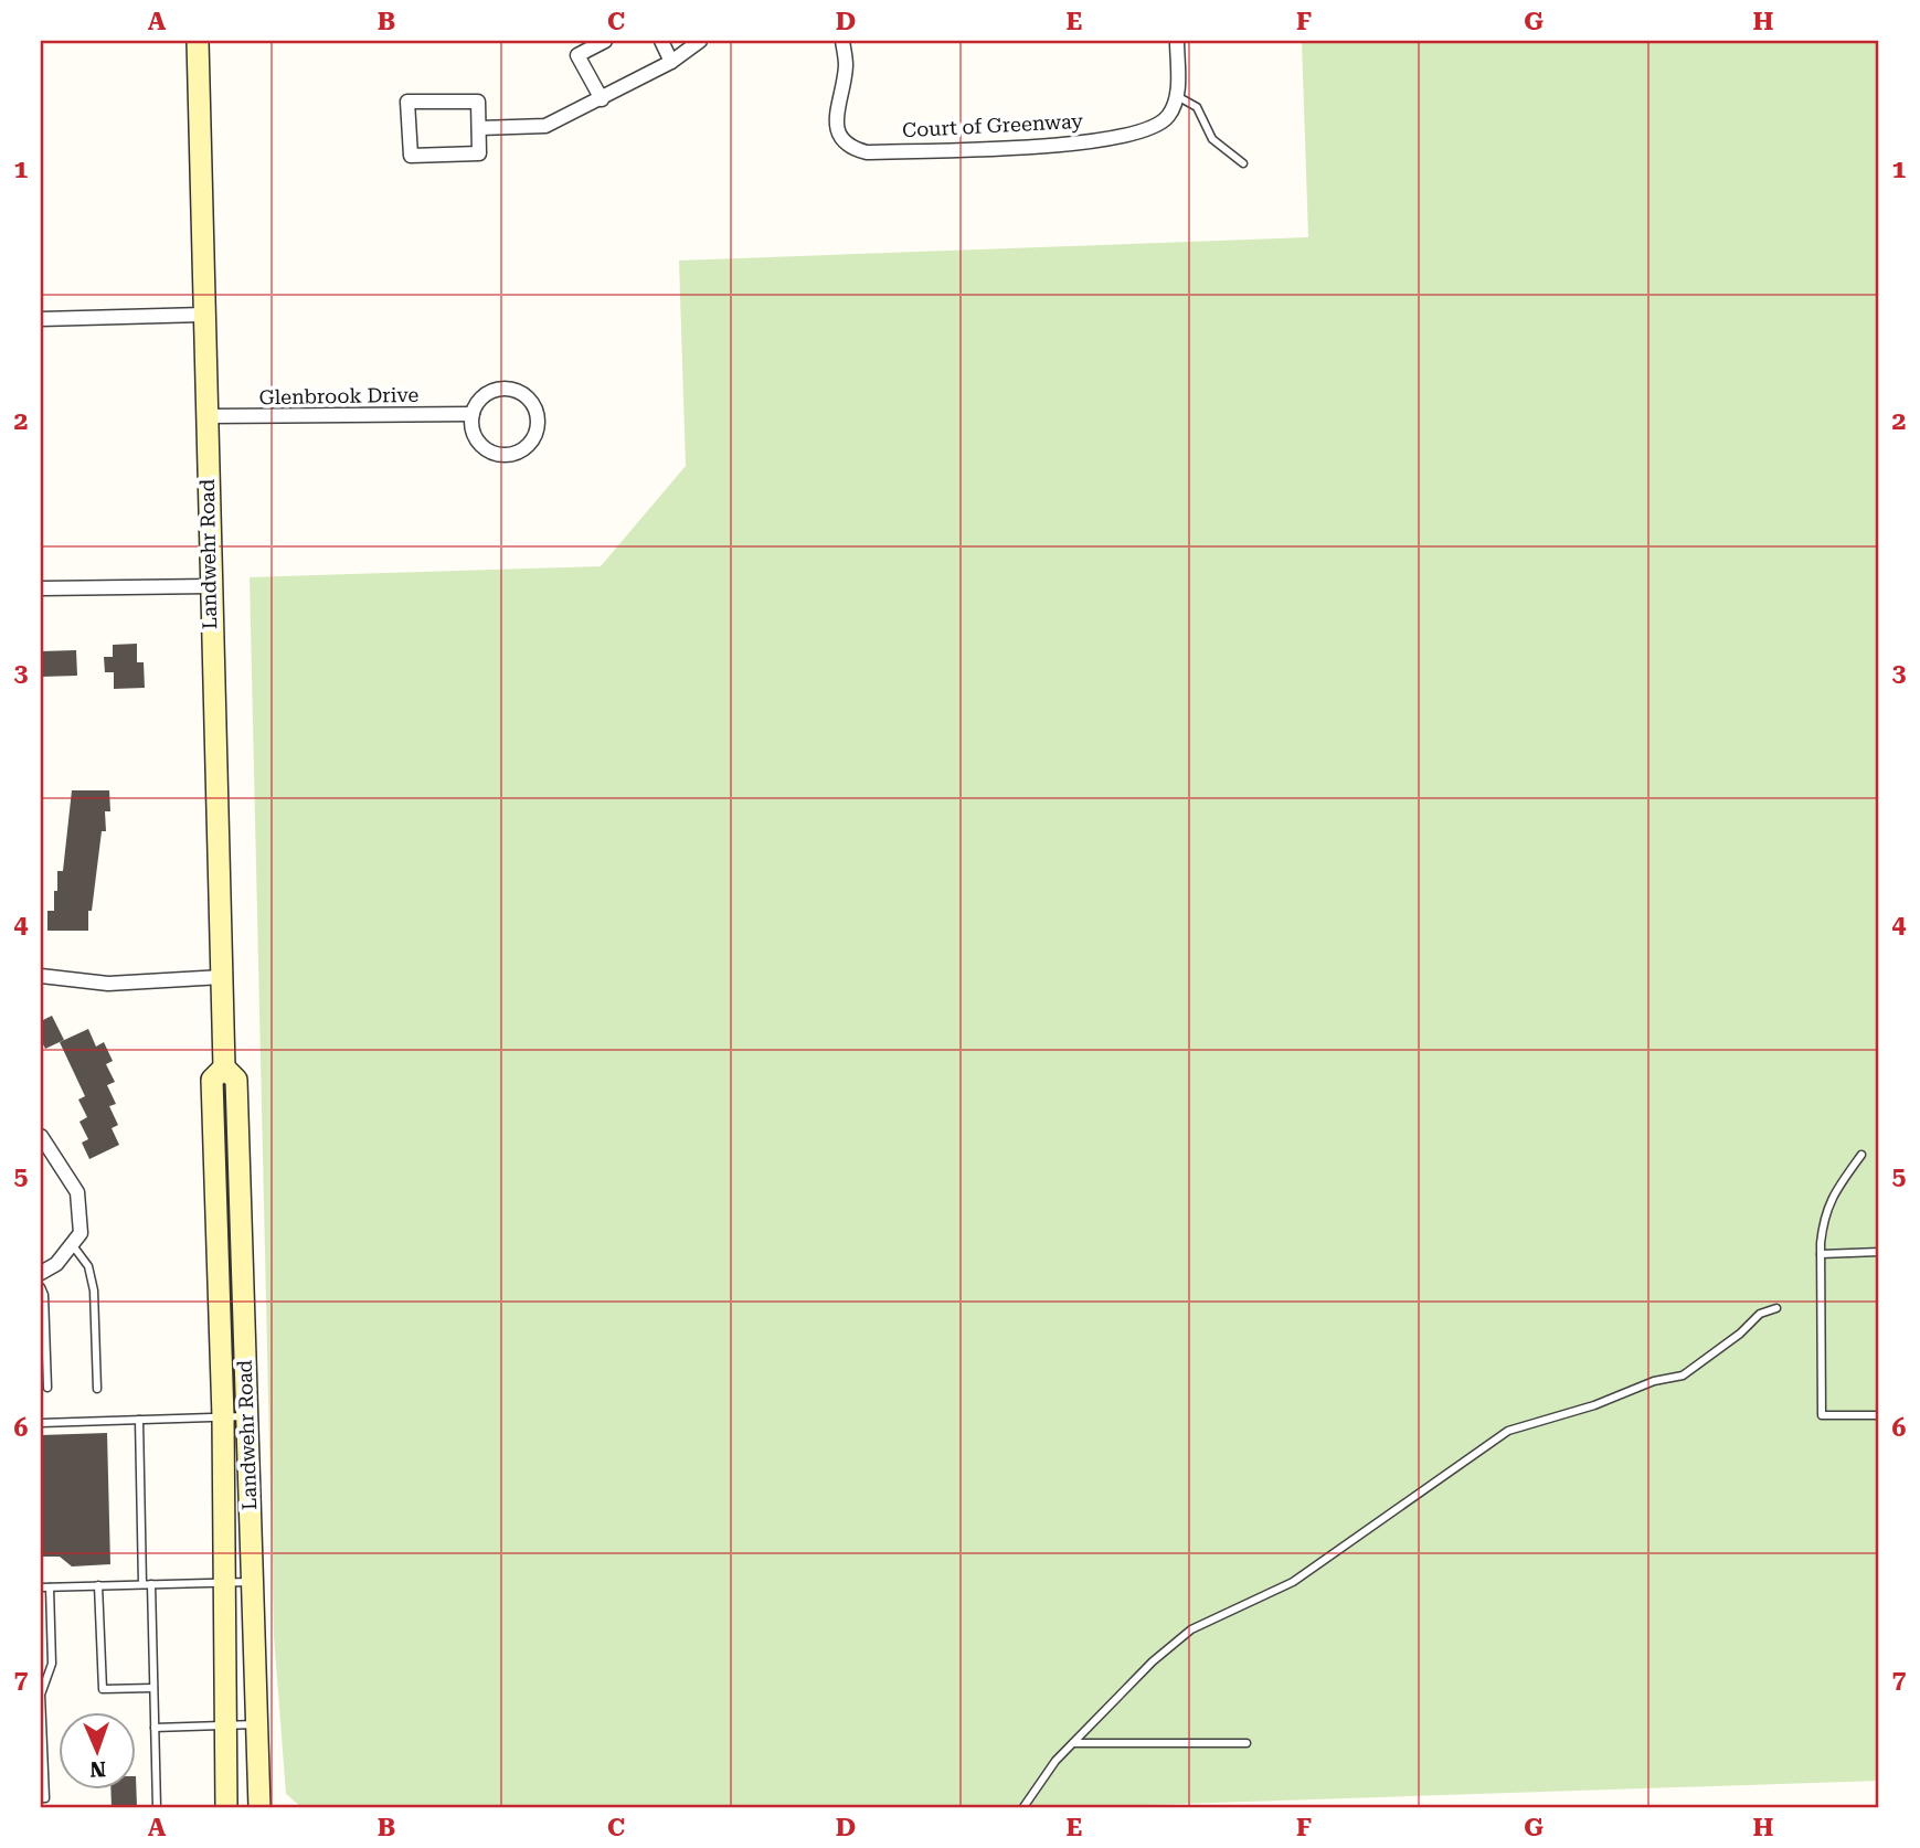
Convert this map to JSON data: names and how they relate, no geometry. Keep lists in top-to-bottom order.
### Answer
{
  "streets": {
    "main road": ["Landwehr Road"],
    "street": ["Court of Greenway", "Glenbrook Drive"]
  },
  "crossings": [
    ["Glenbrook Drive", "Landwehr Road"]
  ],
  "north": "bottom",
  "grid": {
    "columns": [
      "A",
      "B",
      "C",
      "D",
      "E",
      "F",
      "G",
      "H"
    ],
    "rows": [
      "1",
      "2",
      "3",
      "4",
      "5",
      "6",
      "7"
    ]
  }
}
